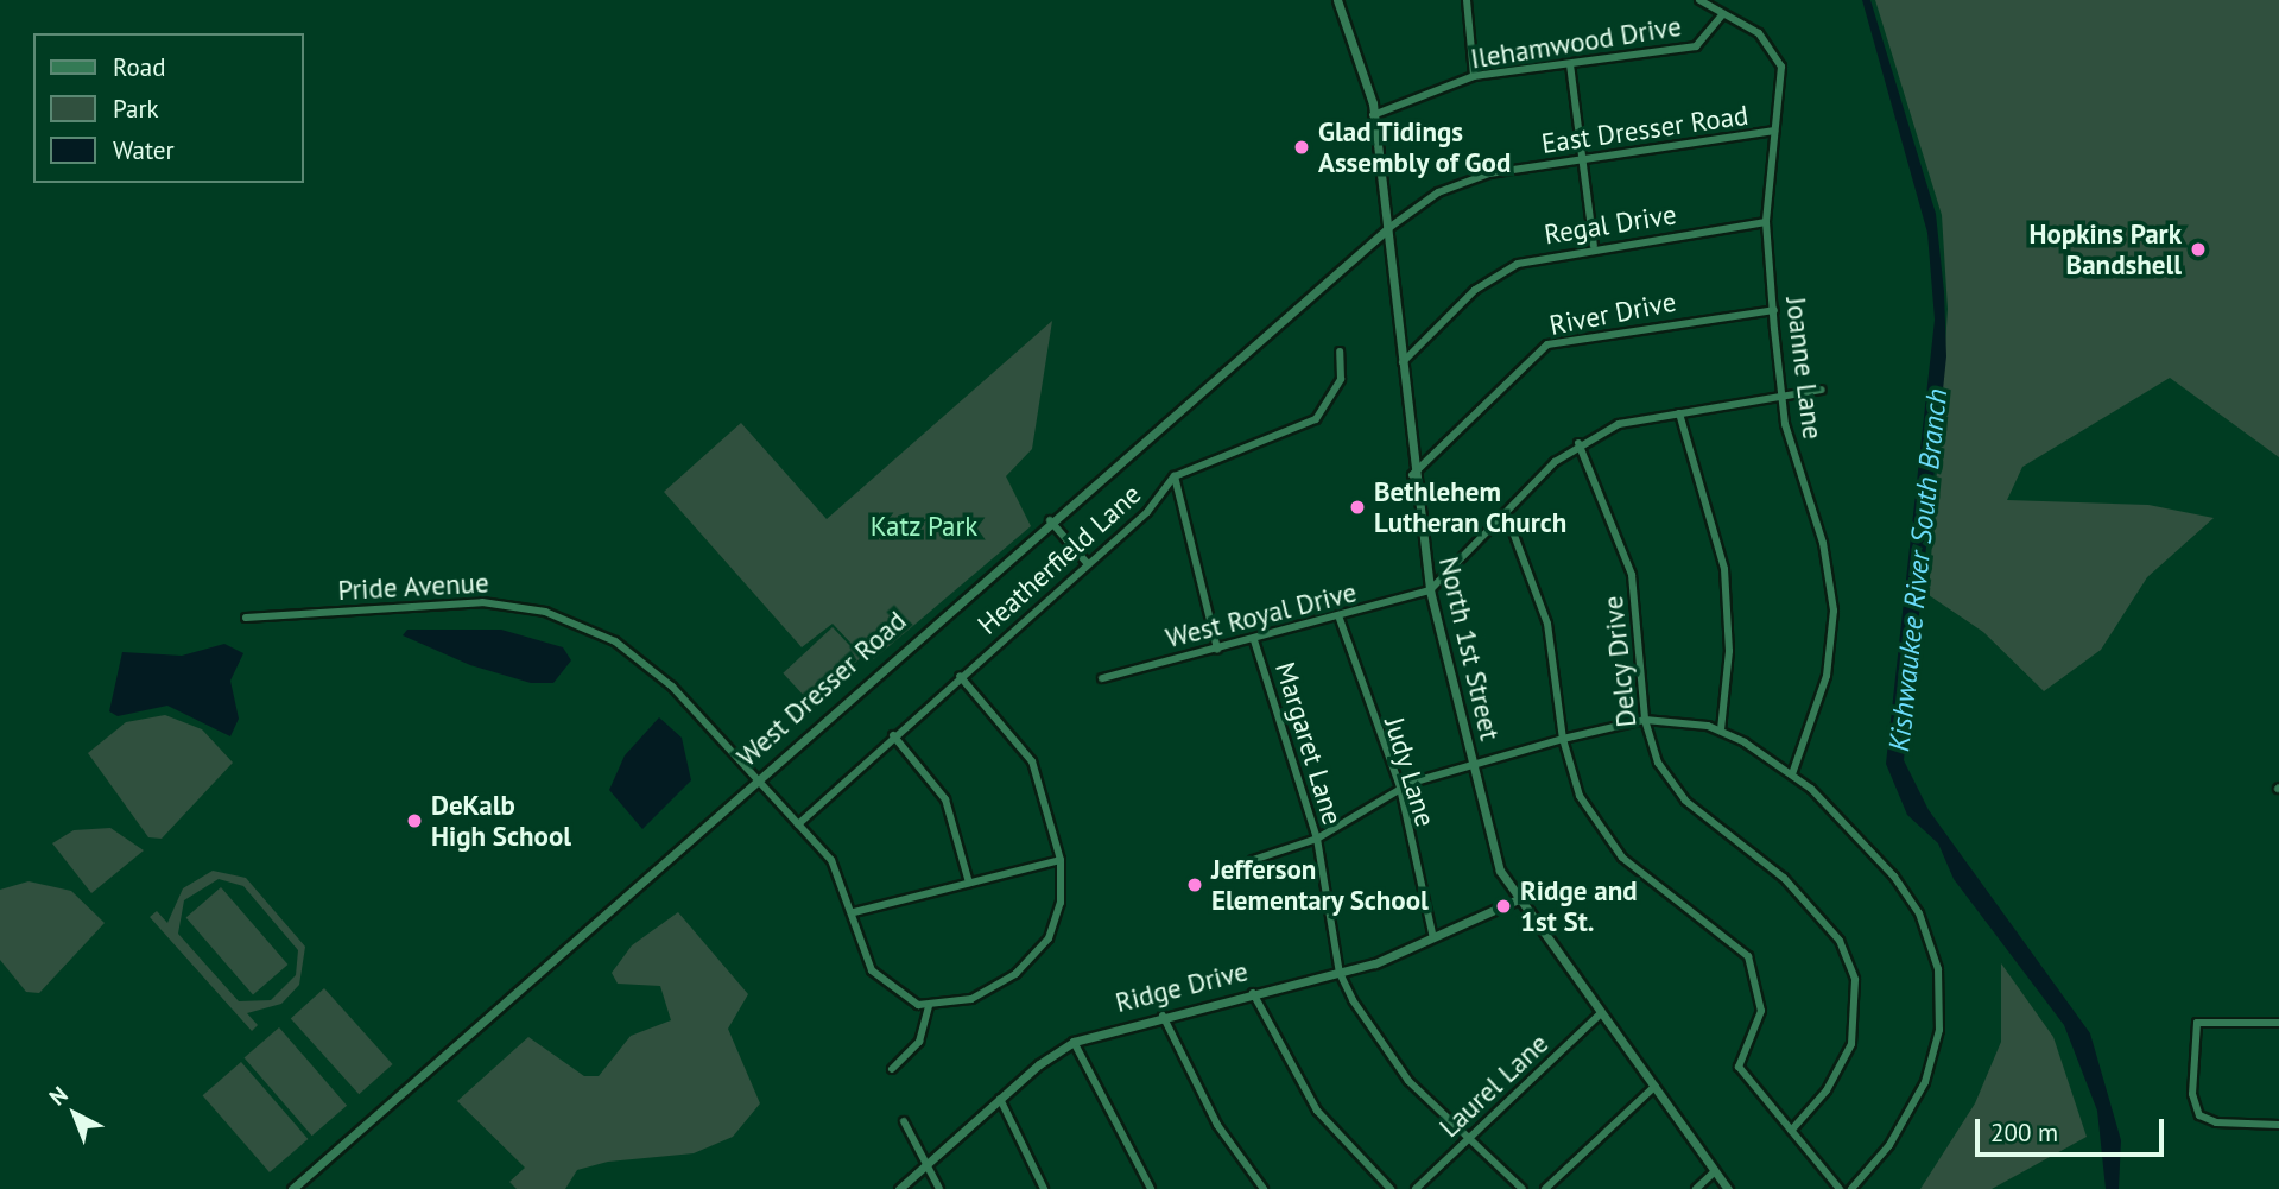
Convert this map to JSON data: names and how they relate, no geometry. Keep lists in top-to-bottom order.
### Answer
{
  "streets": {
    "street": [
      "Ilehamwood Drive",
      "East Dresser Road",
      "Regal Drive",
      "River Drive",
      "Joanne Lane",
      "Heatherfield Lane",
      "Pride Avenue",
      "West Royal Drive",
      "North 1st Street",
      "Delcy Drive",
      "West Dresser Road",
      "Margaret Lane",
      "Judy Lane",
      "Ridge Drive",
      "Laurel Lane"
    ]
  },
  "crossings": [
    ["Ilehamwood Drive", "Joanne Lane"],
    ["Ilehamwood Drive", "North 1st Street"],
    ["East Dresser Road", "Joanne Lane"],
    ["East Dresser Road", "North 1st Street"],
    ["East Dresser Road", "West Dresser Road"],
    ["Regal Drive", "Joanne Lane"],
    ["Regal Drive", "North 1st Street"],
    ["River Drive", "Joanne Lane"],
    ["River Drive", "North 1st Street"],
    ["Heatherfield Lane", "Pride Avenue"],
    ["Pride Avenue", "West Dresser Road"],
    ["West Royal Drive", "North 1st Street"],
    ["West Royal Drive", "Margaret Lane"],
    ["West Royal Drive", "Judy Lane"],
    ["North 1st Street", "West Dresser Road"],
    ["North 1st Street", "Ridge Drive"],
    ["North 1st Street", "Laurel Lane"],
    ["Margaret Lane", "Ridge Drive"],
    ["Margaret Lane", "Laurel Lane"],
    ["Judy Lane", "Ridge Drive"]
  ],
  "water": ["Kishwaukee River South Branch"],
  "parks": ["Katz Park"],
  "places": [
    "Glad Tidings Assembly of God",
    "Hopkins Park Bandshell",
    "Bethlehem Lutheran Church",
    "DeKalb High School",
    "Jefferson Elementary School",
    "Ridge and 1st St."
  ],
  "legend": ["Road", "Park", "Water"],
  "scale_bar": "200 m",
  "north": "top left"
}
